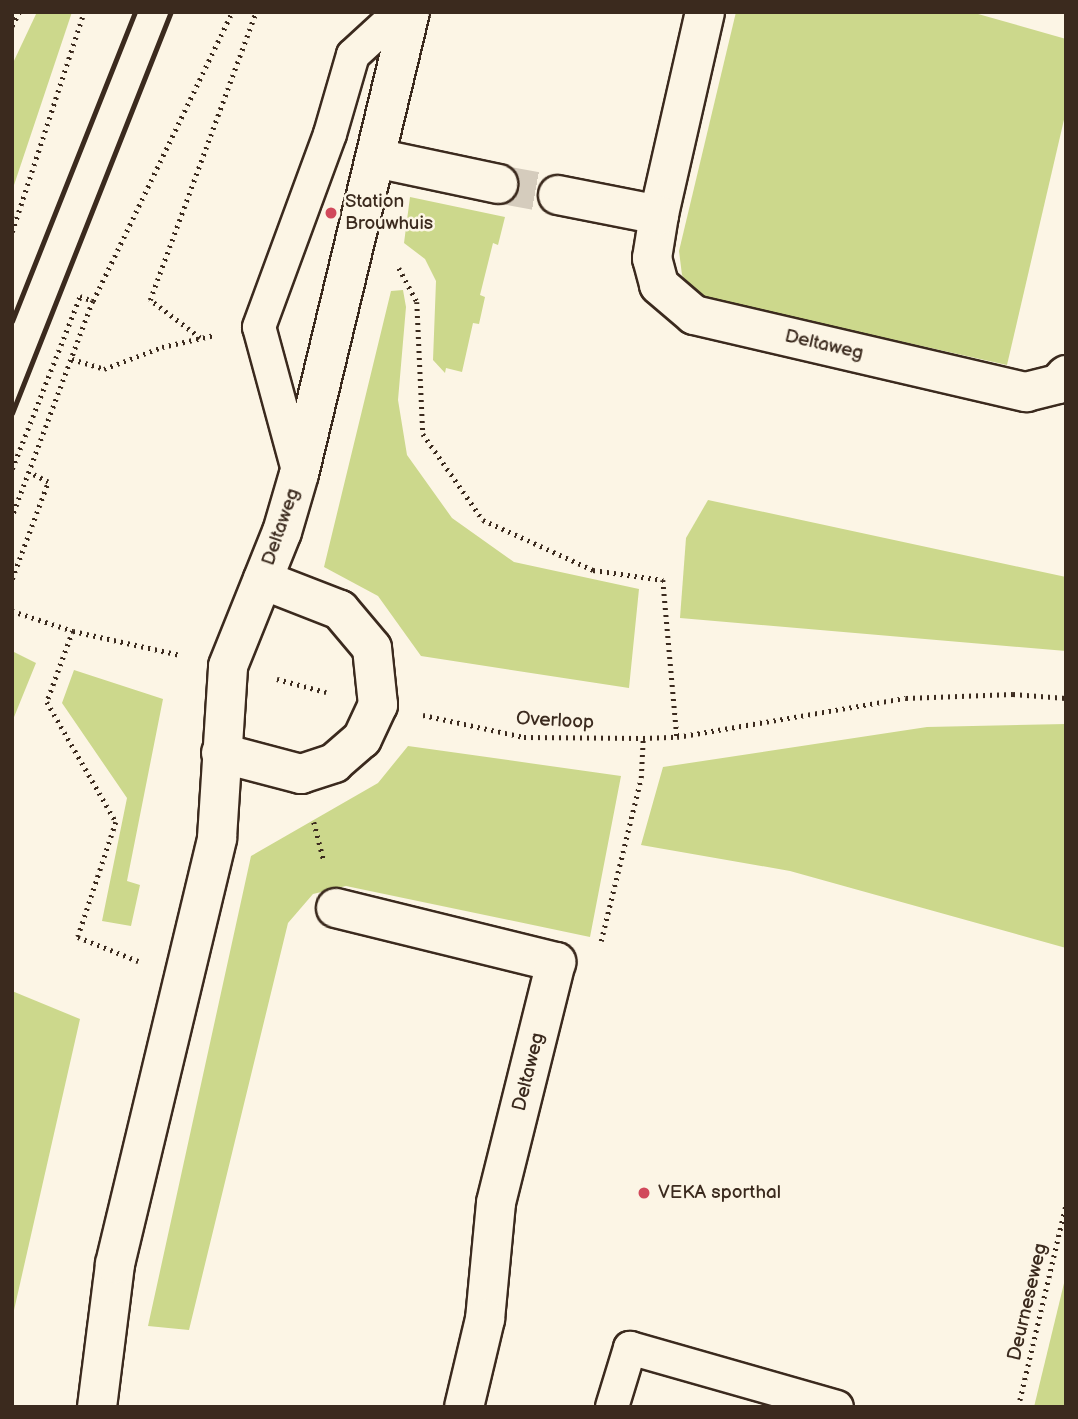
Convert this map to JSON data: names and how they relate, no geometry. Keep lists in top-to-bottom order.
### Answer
{
  "streets": {
    "street": ["Deltaweg"],
    "path": ["Overloop", "Deurneseweg"]
  },
  "crossings": [
    ["Deltaweg", "Overloop"]
  ],
  "places": ["Station Brouwhuis", "VEKA sporthal"]
}
